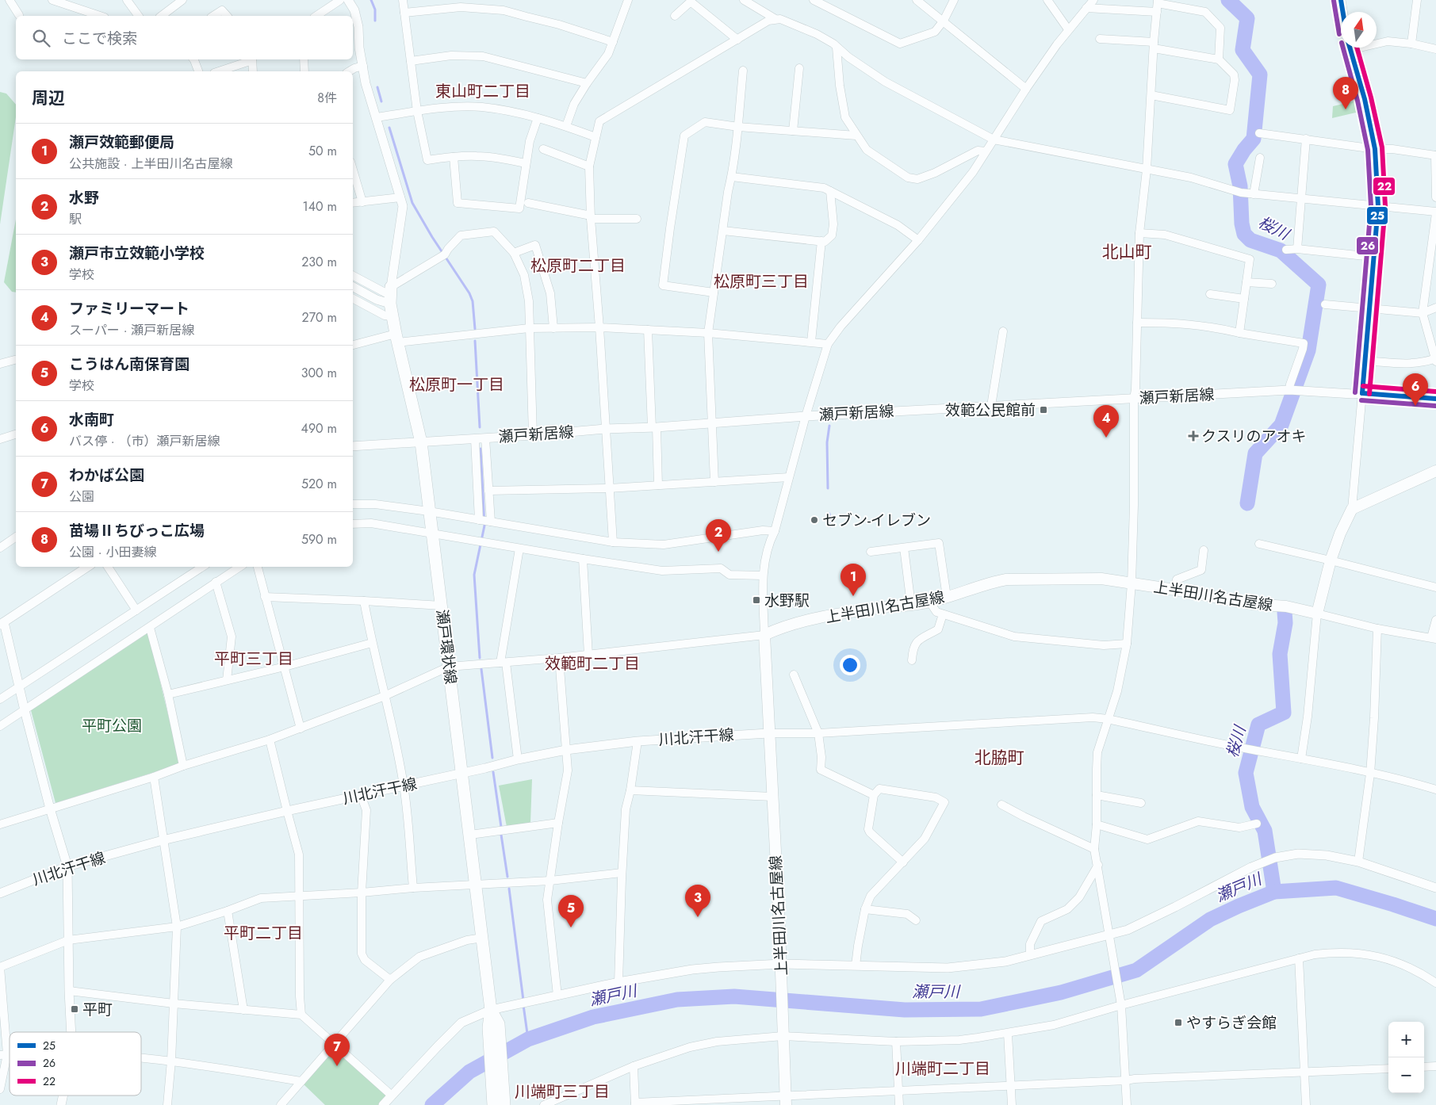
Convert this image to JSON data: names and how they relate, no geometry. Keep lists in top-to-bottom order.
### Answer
{
  "streets": {
    "main road": ["上半田川名古屋線", "瀬戸環状線"],
    "street": ["瀬戸新居線", "川北汗干線"]
  },
  "crossings": [
    ["瀬戸新居線", "瀬戸環状線"],
    ["上半田川名古屋線", "川北汗干線"],
    ["瀬戸環状線", "川北汗干線"]
  ],
  "districts": [
    "東山町二丁目",
    "北山町",
    "松原町二丁目",
    "松原町三丁目",
    "松原町一丁目",
    "平町三丁目",
    "效範町二丁目",
    "北脇町",
    "平町二丁目",
    "川端町二丁目",
    "川端町三丁目"
  ],
  "water": ["桜川", "瀬戸川"],
  "parks": ["平町公園"],
  "places": {
    "transit": [
      "效範公民館前",
      "水野駅",
      "平町",
      "やすらぎ会館"
    ],
    "health": ["クスリのアオキ"],
    "other": ["セブン-イレブン"]
  },
  "lines": ["transit line 25", "transit line 26", "transit line 22"],
  "legend": ["25", "26", "22"],
  "north": "top",
  "page": {
    "search": "ここで検索",
    "heading": ["周辺", "8件"],
    "pins": [
      "8",
      "6",
      "4",
      "2",
      "1",
      "3",
      "5",
      "7"
    ],
    "list": [
      {
        "mark": "1",
        "name": "瀬戸效範郵便局",
        "note": "公共施設 · 上半田川名古屋線",
        "value": "50 m"
      },
      {
        "mark": "2",
        "name": "水野",
        "note": "駅",
        "value": "140 m"
      },
      {
        "mark": "3",
        "name": "瀬戸市立效範小学校",
        "note": "学校",
        "value": "230 m"
      },
      {
        "mark": "4",
        "name": "ファミリーマート",
        "note": "スーパー · 瀬戸新居線",
        "value": "270 m"
      },
      {
        "mark": "5",
        "name": "こうはん南保育園",
        "note": "学校",
        "value": "300 m"
      },
      {
        "mark": "6",
        "name": "水南町",
        "note": "バス停 · （市）瀬戸新居線",
        "value": "490 m"
      },
      {
        "mark": "7",
        "name": "わかば公園",
        "note": "公園",
        "value": "520 m"
      },
      {
        "mark": "8",
        "name": "苗場Ⅱちびっこ広場",
        "note": "公園 · 小田妻線",
        "value": "590 m"
      }
    ],
    "map_buttons": ["+", "−"]
  }
}
